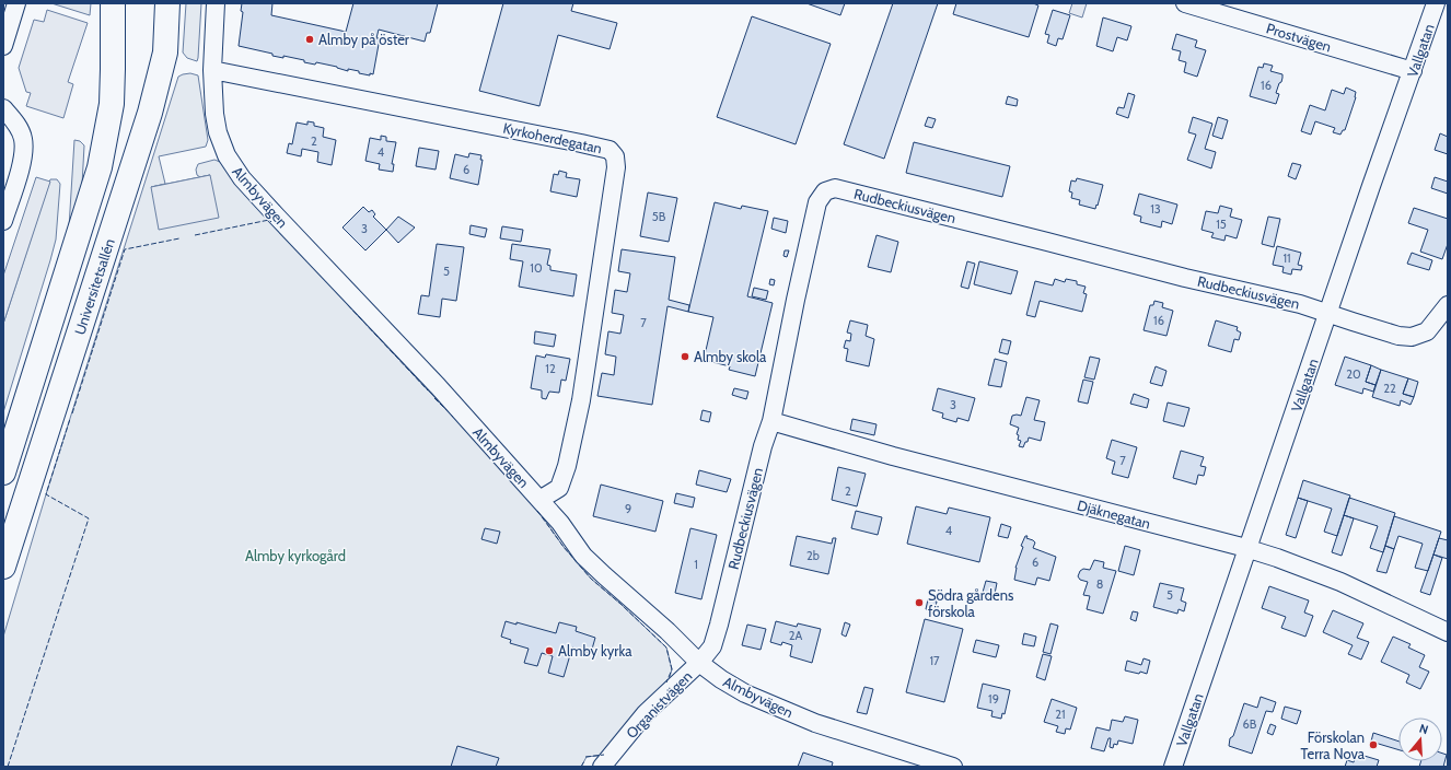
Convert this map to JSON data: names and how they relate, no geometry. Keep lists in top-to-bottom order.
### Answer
{
  "streets": {
    "main road": ["Universitetsallén"],
    "street": [
      "Prostvägen",
      "Vallgatan",
      "Kyrkoherdegatan",
      "Almbyvägen",
      "Rudbeckiusvägen",
      "Djäknegatan",
      "Organistvägen"
    ]
  },
  "crossings": [
    ["Prostvägen", "Vallgatan"],
    ["Vallgatan", "Rudbeckiusvägen"],
    ["Vallgatan", "Djäknegatan"],
    ["Kyrkoherdegatan", "Almbyvägen"],
    ["Almbyvägen", "Rudbeckiusvägen"],
    ["Almbyvägen", "Organistvägen"],
    ["Rudbeckiusvägen", "Djäknegatan"],
    ["Rudbeckiusvägen", "Organistvägen"]
  ],
  "parks": ["Almby kyrkogård"],
  "places": [
    "Almby på öster",
    "Almby skola",
    "Södra gårdens förskola",
    "Almby kyrka",
    "Förskolan Terra Nova"
  ],
  "house_numbers": [
    "16",
    "2",
    "4",
    "6",
    "13",
    "5B",
    "15",
    "3",
    "11",
    "10",
    "5",
    "16",
    "7",
    "12",
    "20",
    "22",
    "3",
    "7",
    "2",
    "9",
    "4",
    "2b",
    "6",
    "1",
    "8",
    "5",
    "2A",
    "17",
    "19",
    "21",
    "6B"
  ],
  "north": "top"
}
